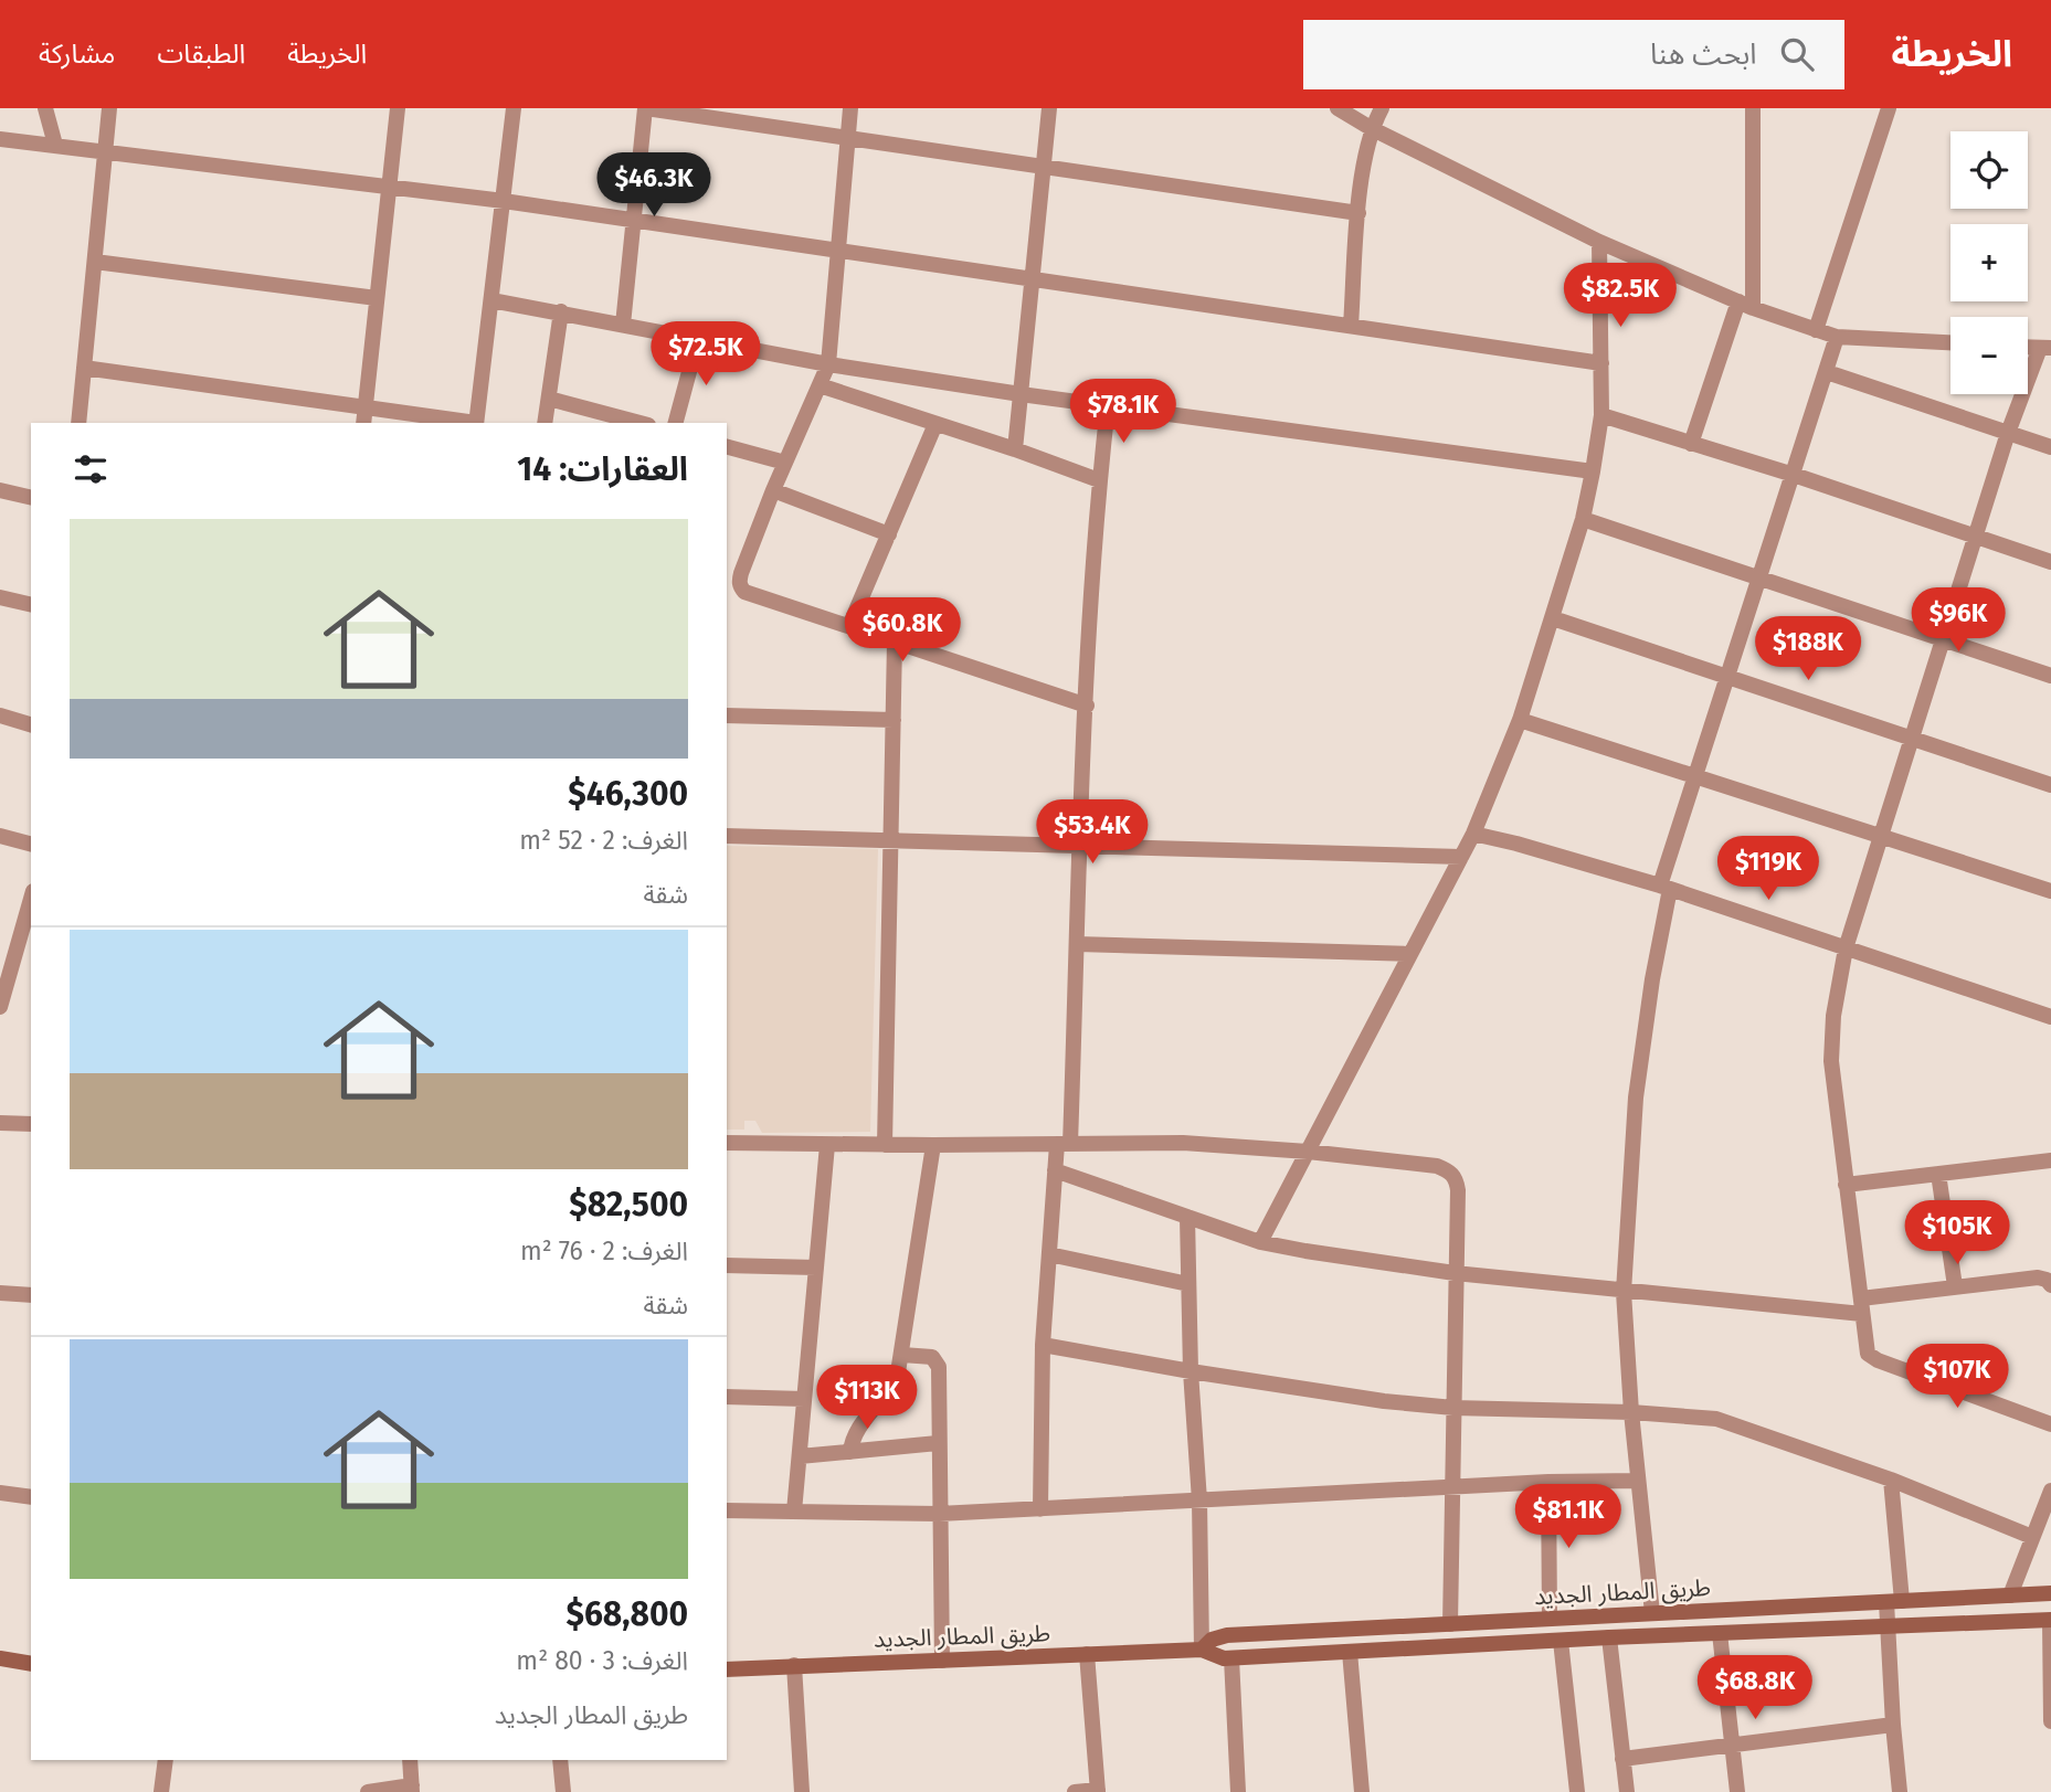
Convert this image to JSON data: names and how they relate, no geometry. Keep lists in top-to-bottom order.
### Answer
{
  "streets": {
    "street": ["طريق المطار الجديد"]
  },
  "page": {
    "header": "الخريطة",
    "search": "ابحث هنا",
    "nav": ["الخريطة", "الطبقات", "مشاركة"],
    "map_buttons": ["+", "−"],
    "price": [
      "$46.3K",
      "$82.5K",
      "$72.5K",
      "$78.1K",
      "$96K",
      "$60.8K",
      "$188K",
      "$53.4K",
      "$119K",
      "$105K",
      "$107K",
      "$113K",
      "$81.1K",
      "$68.8K"
    ],
    "heading": "العقارات: 14",
    "list": [
      {
        "name": "$46,300",
        "note": "الغرف: 2 · 52 m² · شقة"
      },
      {
        "name": "$82,500",
        "note": "الغرف: 2 · 76 m² · شقة"
      },
      {
        "name": "$68,800",
        "note": "الغرف: 3 · 80 m² · طريق المطار الجديد"
      }
    ]
  }
}
